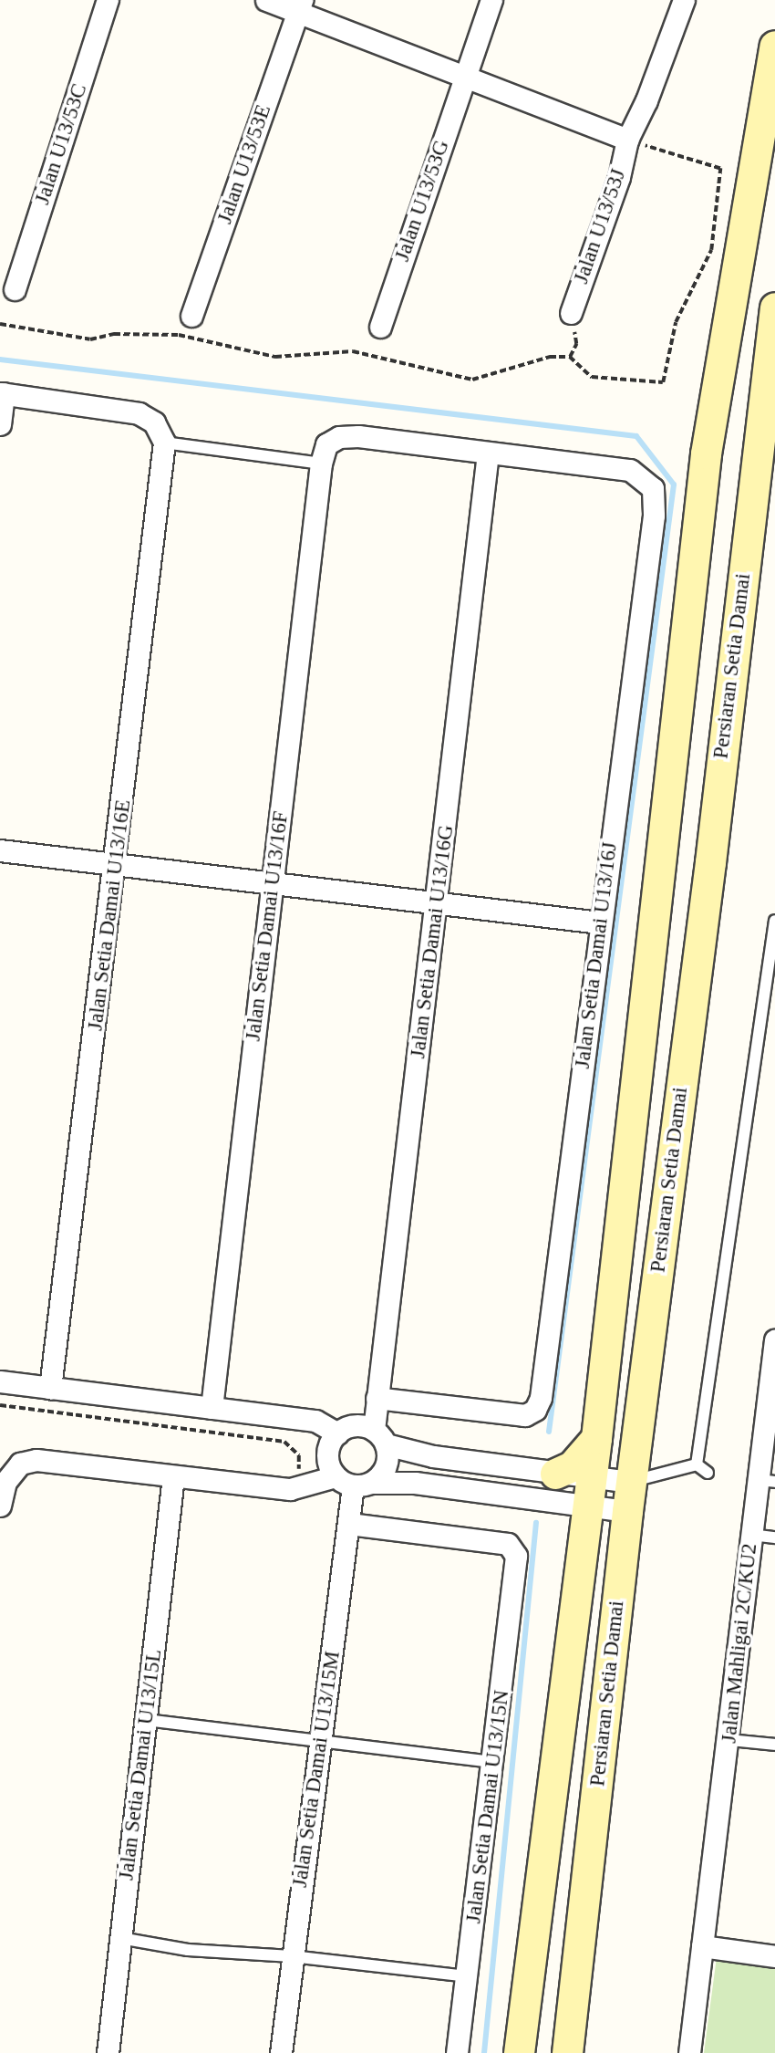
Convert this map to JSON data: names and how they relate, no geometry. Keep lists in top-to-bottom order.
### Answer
{
  "streets": {
    "street": [
      "Jalan U13/53C",
      "Jalan U13/53E",
      "Jalan U13/53G",
      "Jalan U13/53J",
      "Persiaran Setia Damai",
      "Jalan Setia Damai U13/16E",
      "Jalan Setia Damai U13/16F",
      "Jalan Setia Damai U13/16G",
      "Jalan Setia Damai U13/16J",
      "Jalan Mahligai 2C/KU2",
      "Jalan Setia Damai U13/15L",
      "Jalan Setia Damai U13/15M",
      "Jalan Setia Damai U13/15N"
    ]
  },
  "crossings": [
    ["Jalan Setia Damai U13/16G", "Jalan Setia Damai U13/16J"],
    ["Jalan Setia Damai U13/16G", "Jalan Setia Damai U13/15M"],
    ["Jalan Setia Damai U13/15M", "Jalan Setia Damai U13/15N"]
  ]
}
